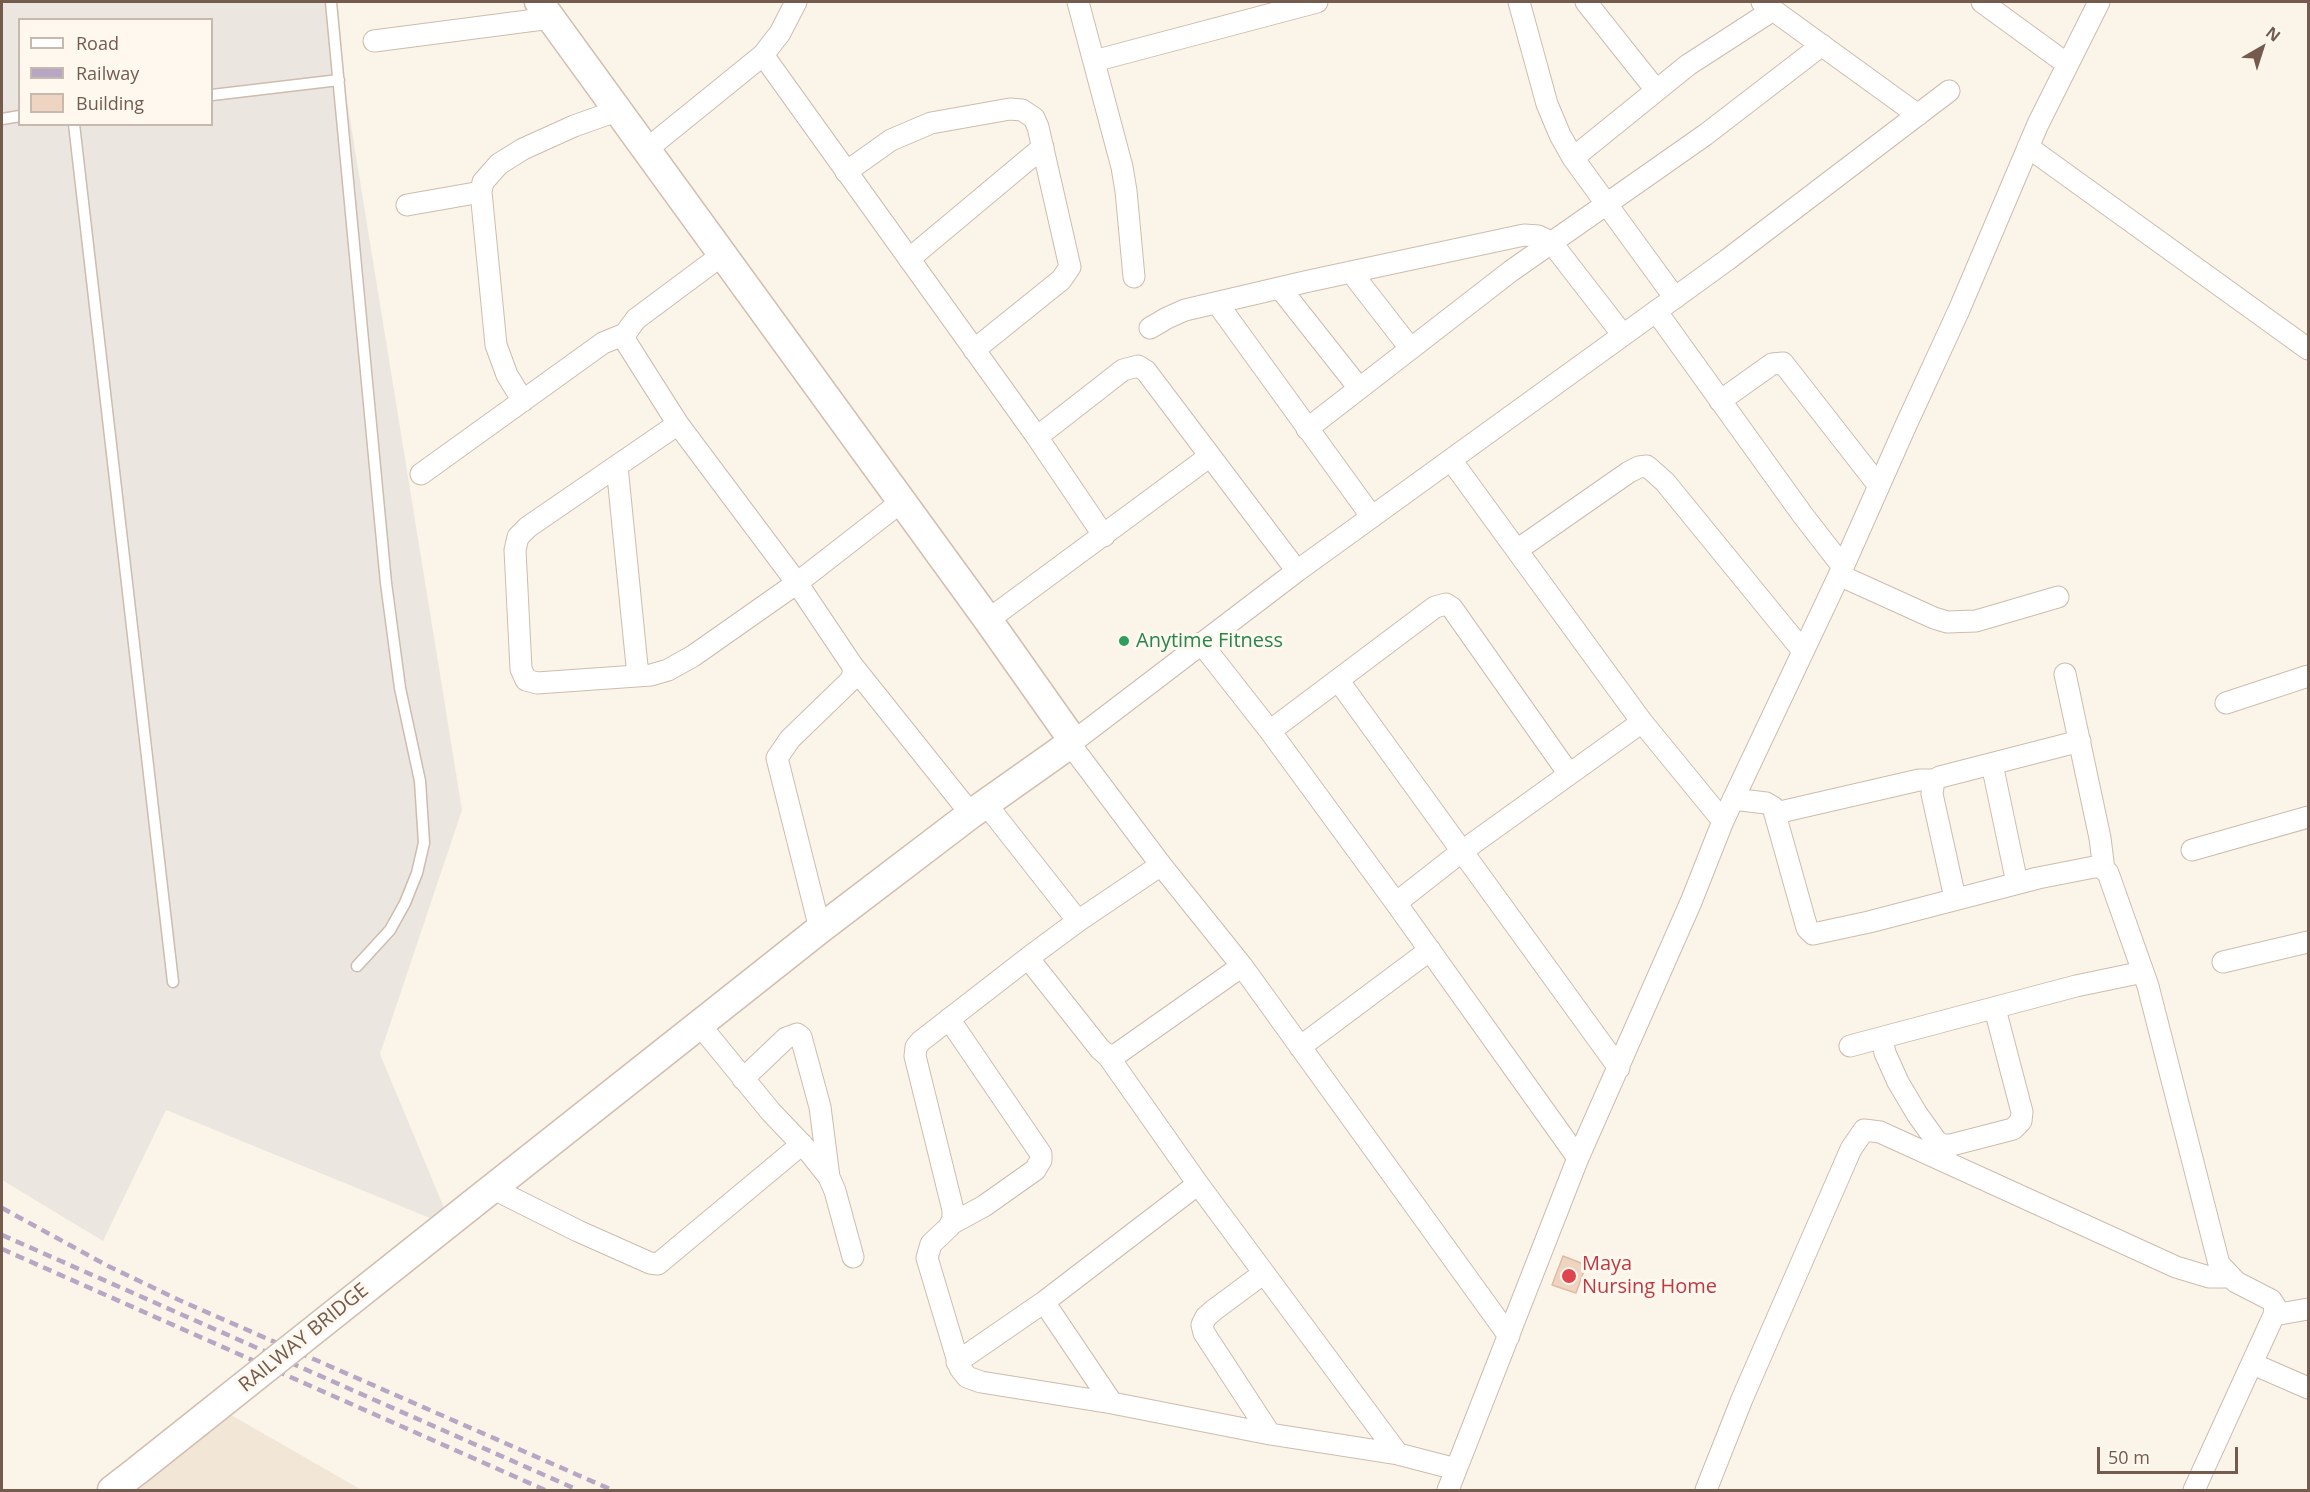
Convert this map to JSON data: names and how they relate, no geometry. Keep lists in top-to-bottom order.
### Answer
{
  "streets": {
    "street": ["RAILWAY BRIDGE"]
  },
  "places": ["Anytime Fitness", "Maya Nursing Home"],
  "legend": ["Road", "Railway", "Building"],
  "scale_bar": "50 m",
  "north": "top right"
}
